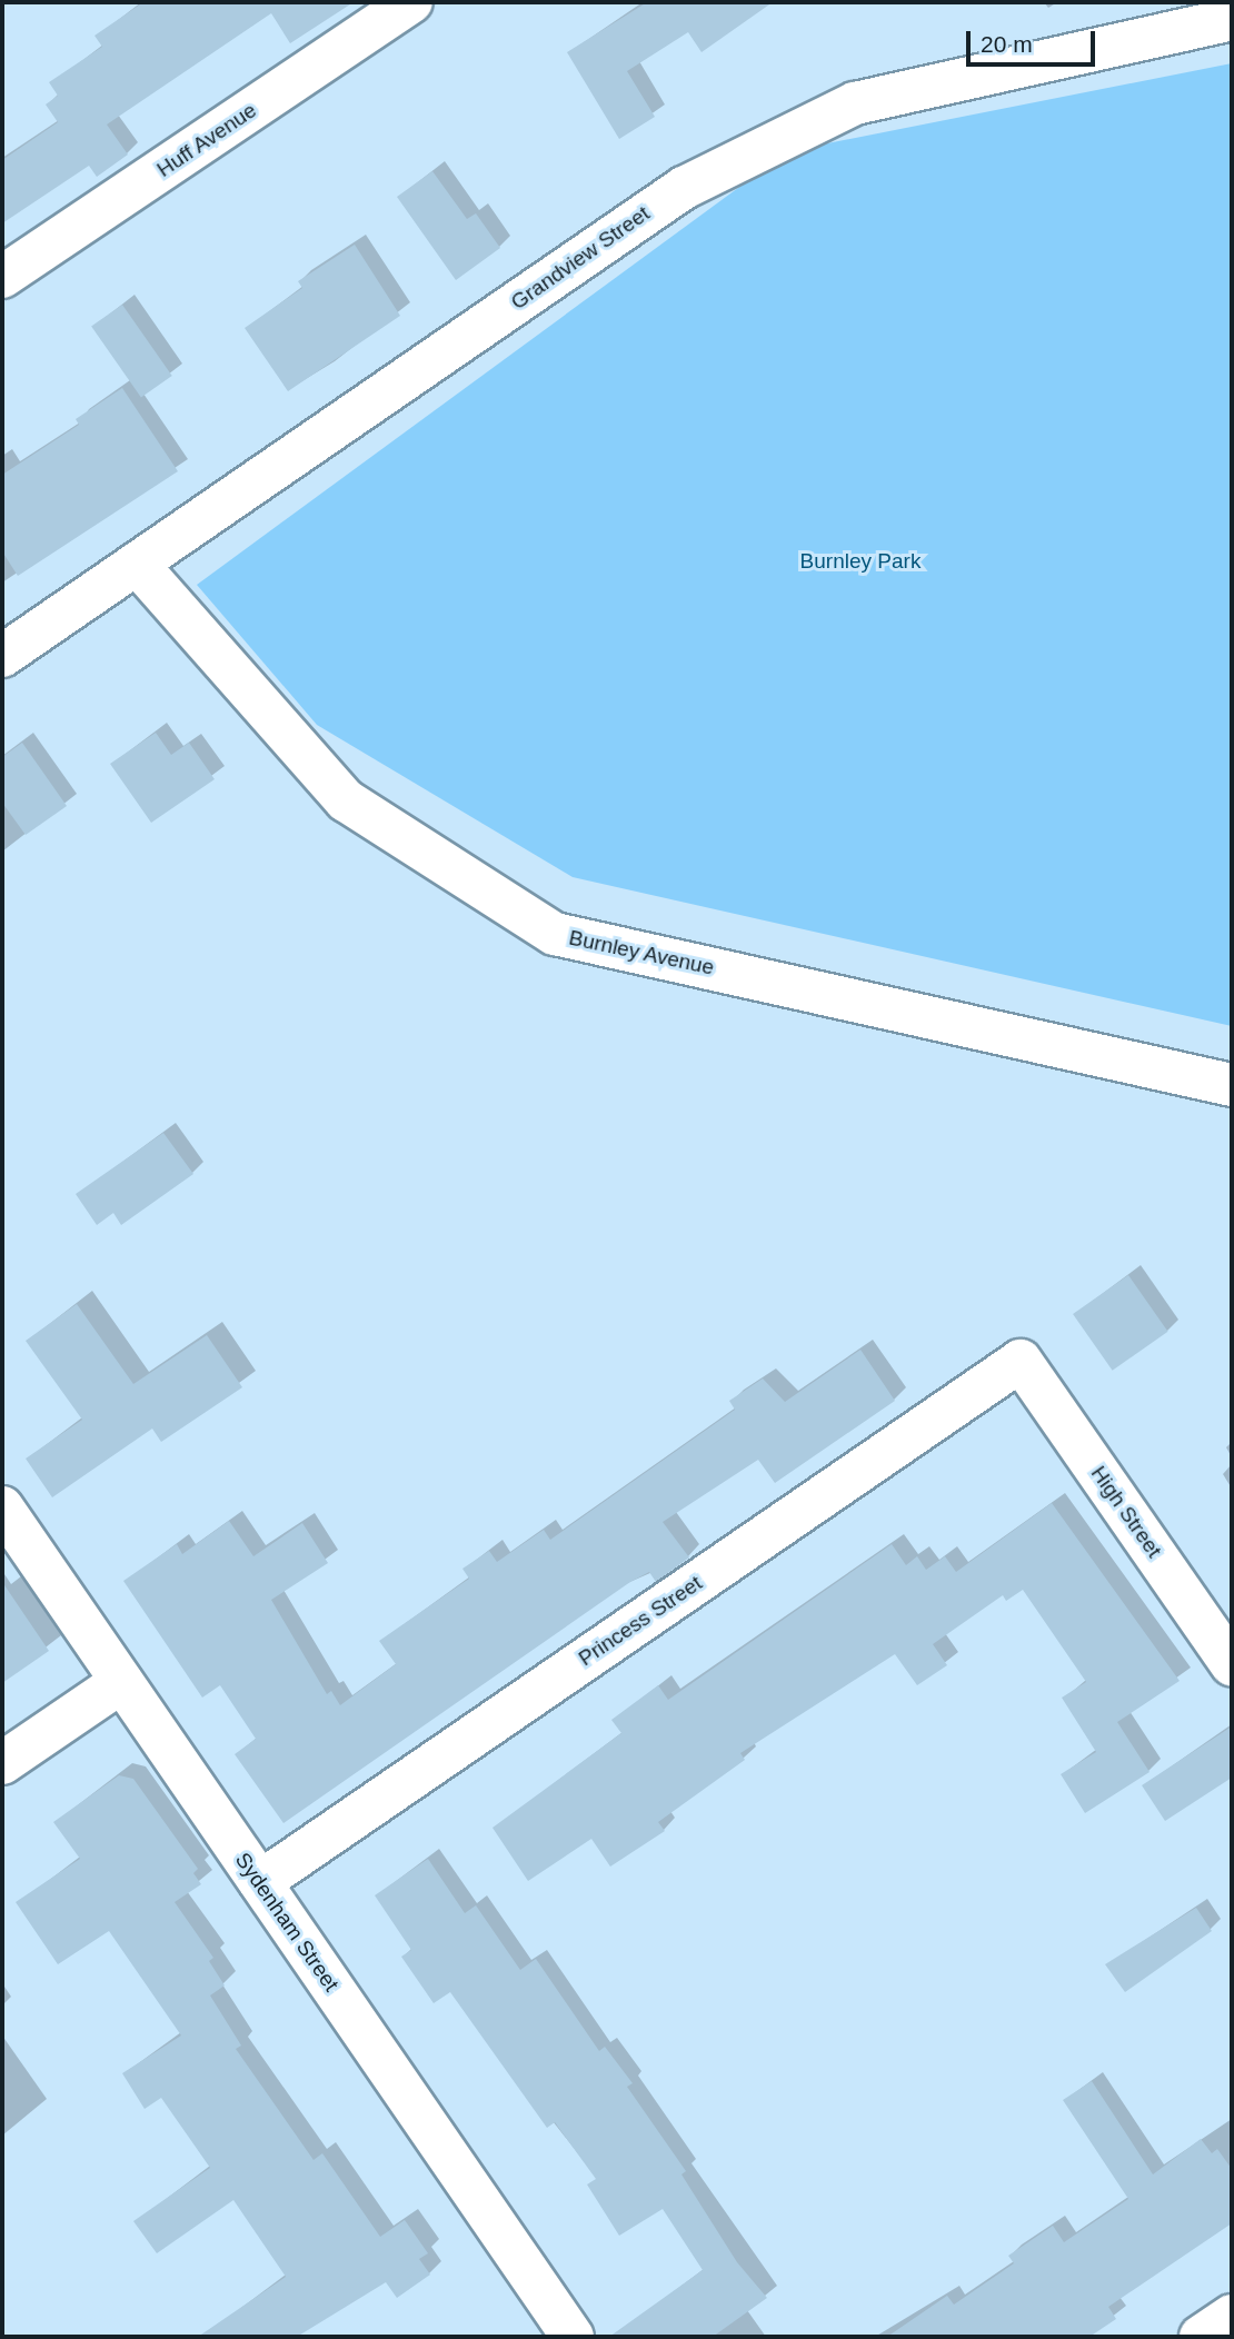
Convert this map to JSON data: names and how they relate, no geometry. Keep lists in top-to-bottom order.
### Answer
{
  "streets": {
    "street": [
      "Huff Avenue",
      "Grandview Street",
      "Burnley Avenue",
      "High Street",
      "Princess Street",
      "Sydenham Street"
    ]
  },
  "crossings": [
    ["Grandview Street", "Burnley Avenue"],
    ["High Street", "Princess Street"],
    ["Princess Street", "Sydenham Street"]
  ],
  "parks": ["Burnley Park"],
  "scale_bar": "20 m"
}
